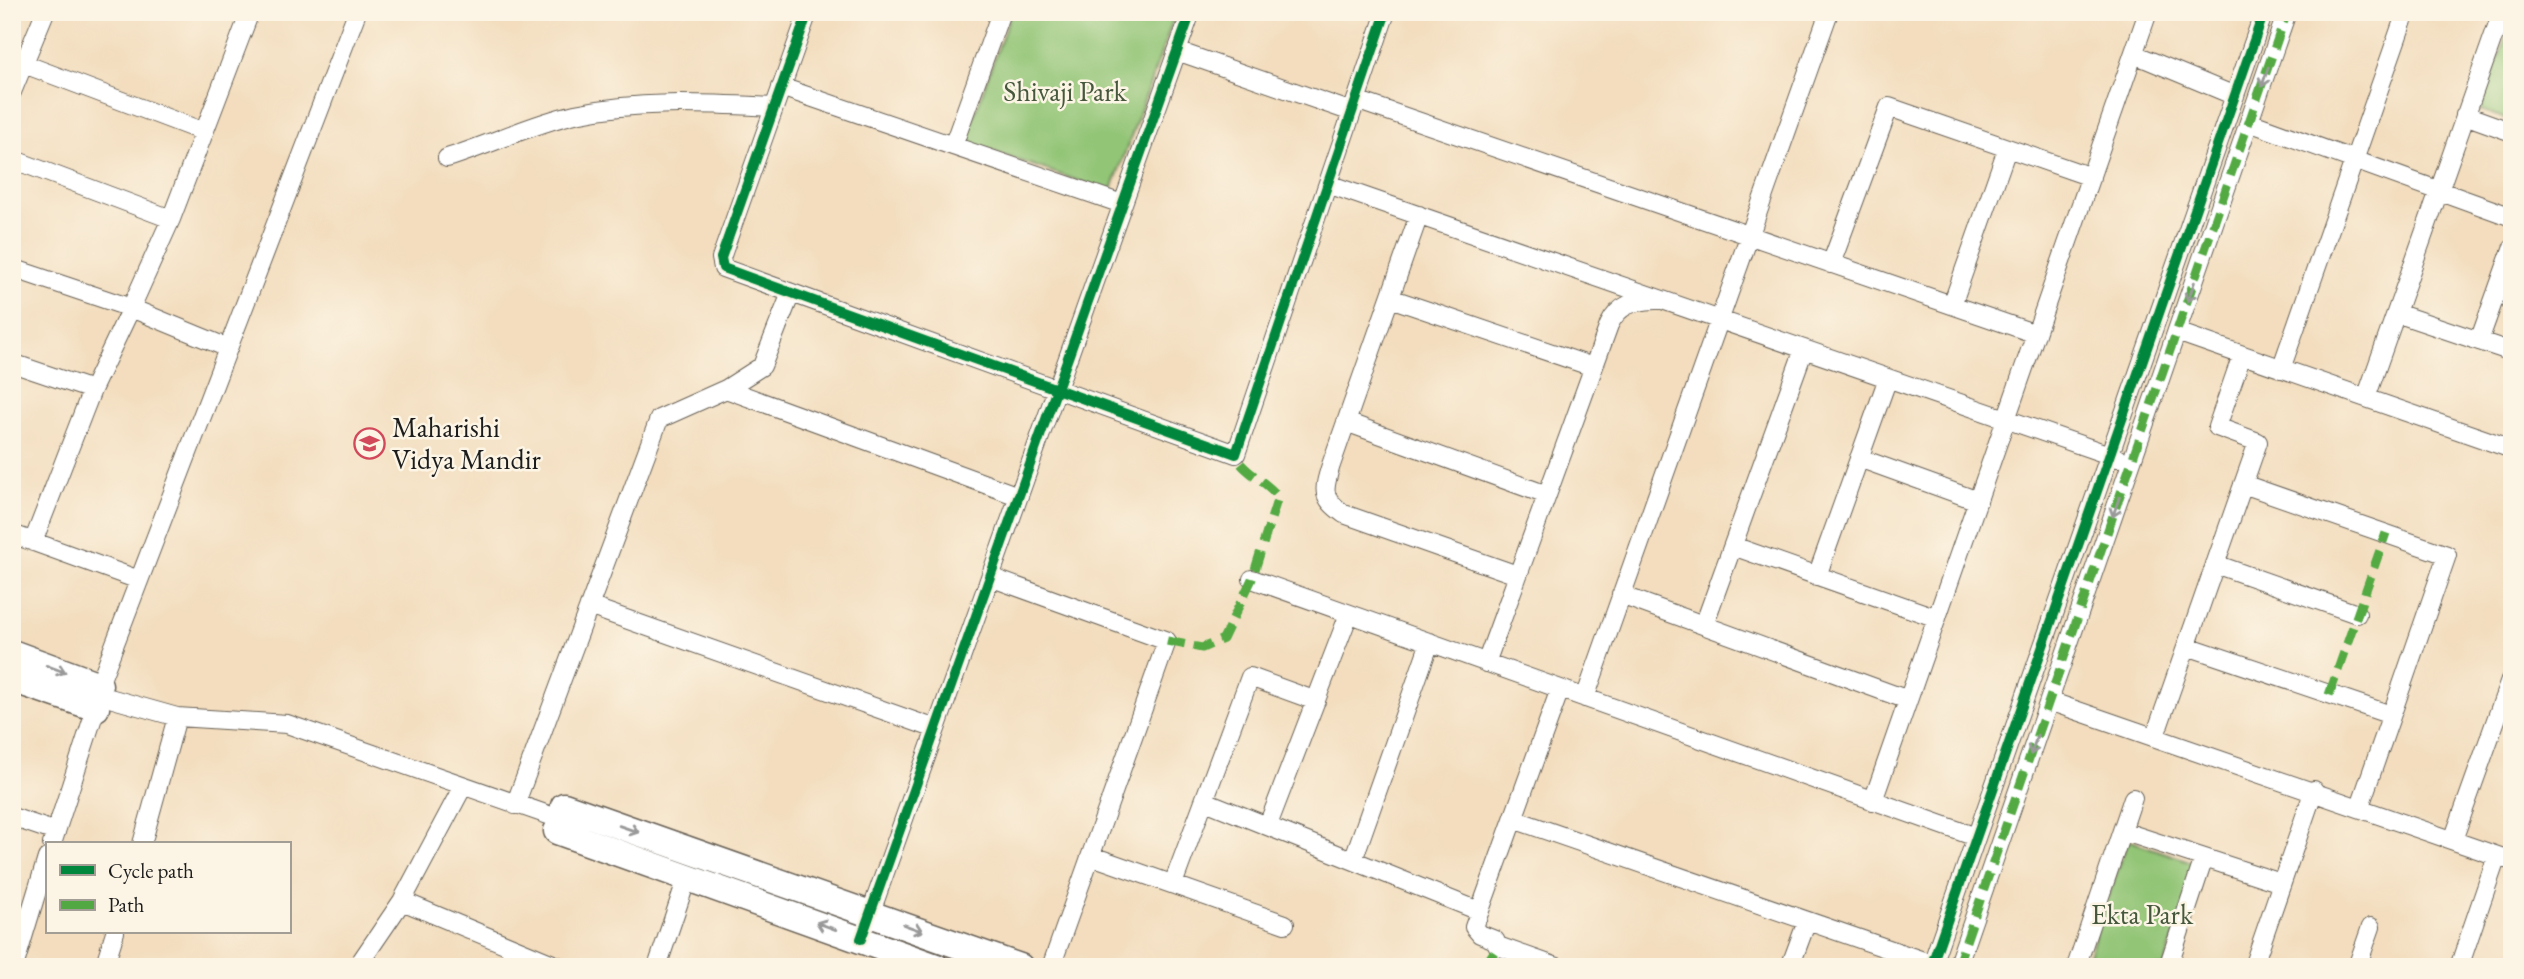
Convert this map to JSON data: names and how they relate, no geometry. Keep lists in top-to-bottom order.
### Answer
{
  "parks": ["Shivaji Park", "Ekta Park"],
  "places": {
    "school or university": ["Maharishi Vidya Mandir"]
  },
  "legend": ["Cycle path", "Path"]
}
